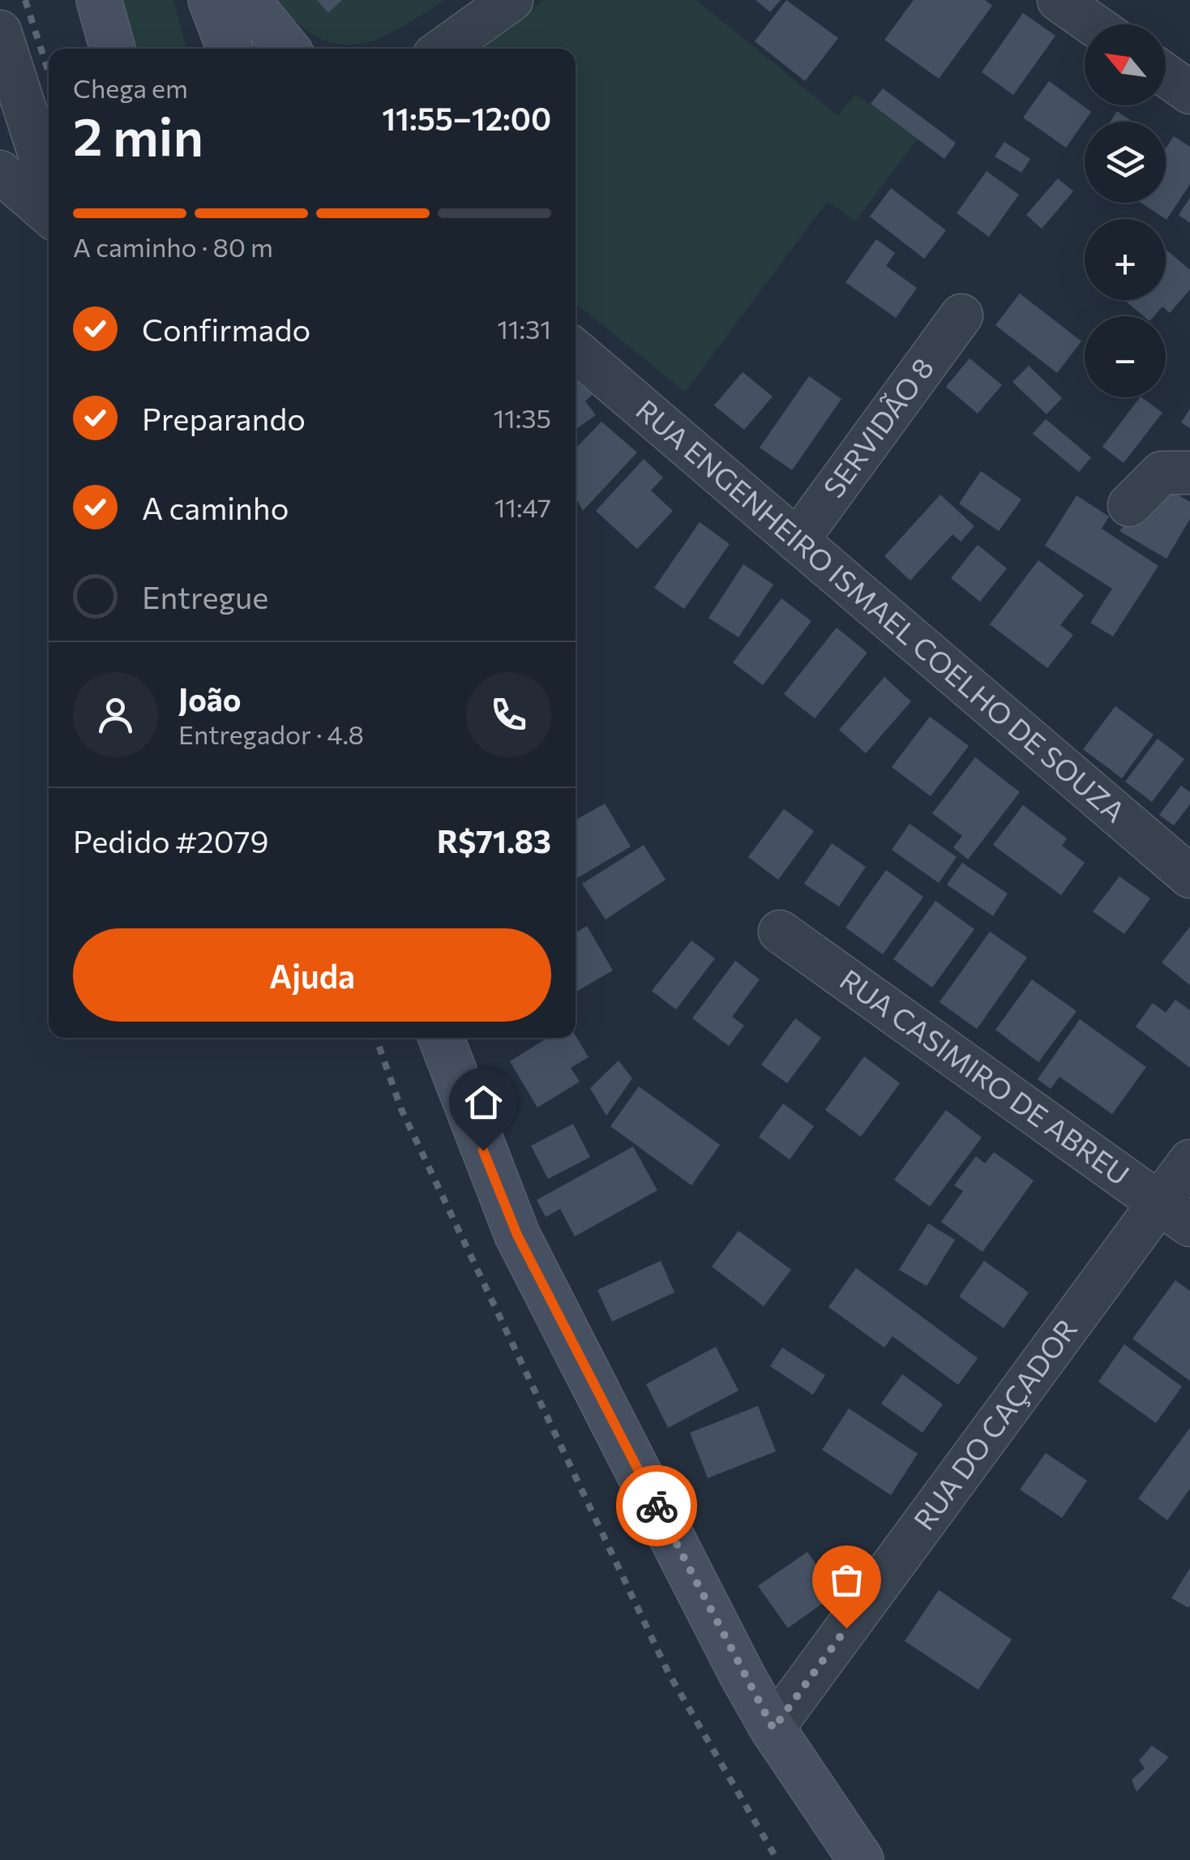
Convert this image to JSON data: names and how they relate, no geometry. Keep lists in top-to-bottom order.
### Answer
{
  "streets": {
    "street": [
      "SERVIDÃO 8",
      "RUA ENGENHEIRO ISMAEL COELHO DE SOUZA",
      "RUA CASIMIRO DE ABREU",
      "RUA DO CAÇADOR"
    ]
  },
  "crossings": [
    ["SERVIDÃO 8", "RUA ENGENHEIRO ISMAEL COELHO DE SOUZA"],
    ["RUA CASIMIRO DE ABREU", "RUA DO CAÇADOR"]
  ],
  "north": "top left",
  "page": {
    "map_buttons": ["+", "−"],
    "heading": ["2 min", "Chega em", "11:55–12:00"],
    "panel": [
      "João",
      "Entregador · 4.8",
      "Pedido #2079",
      "R$71.83"
    ],
    "bar": "A caminho · 80 m",
    "list": [
      ["Confirmado", "11:31"],
      ["Preparando", "11:35"],
      ["A caminho", "11:47"],
      "Entregue"
    ],
    "buttons": "Ajuda"
  }
}
